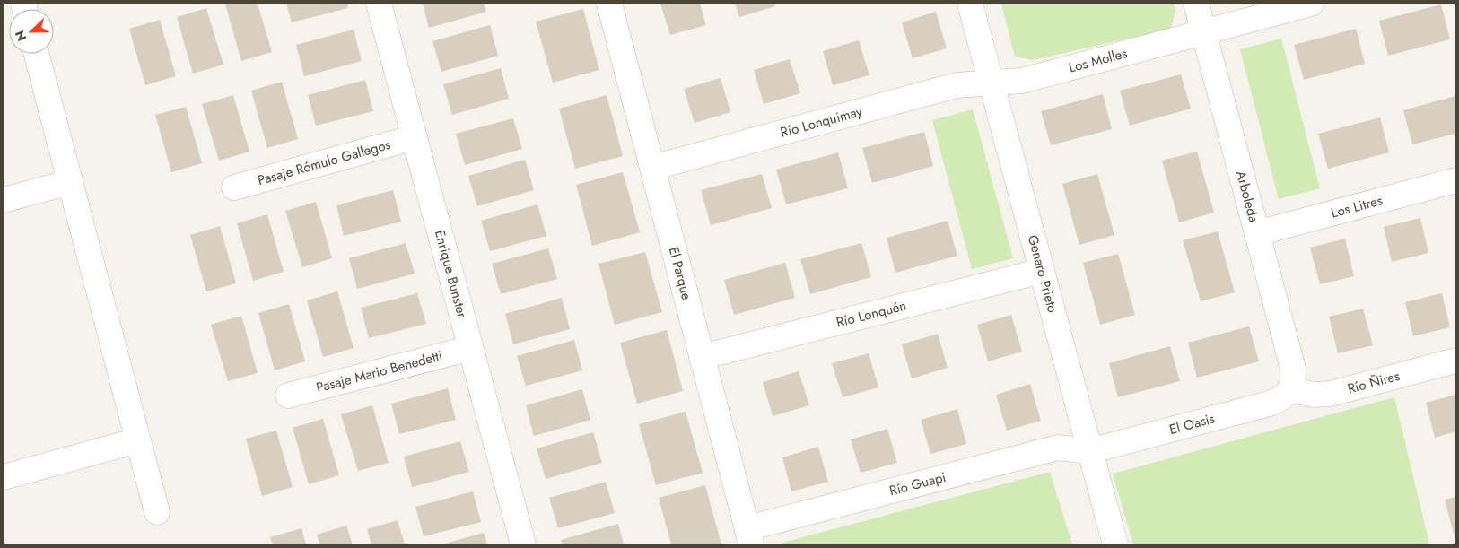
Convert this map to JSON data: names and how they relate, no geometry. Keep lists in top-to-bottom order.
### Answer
{
  "streets": {
    "street": [
      "Los Molles",
      "Río Lonquimay",
      "Pasaje Rómulo Gallegos",
      "Arboleda",
      "Los Litres",
      "Enrique Bunster",
      "Genaro Prieto",
      "El Parque",
      "Río Lonquén",
      "Pasaje Mario Benedetti",
      "Río Ñires",
      "El Oasis",
      "Río Guapi"
    ]
  },
  "crossings": [
    ["Los Molles", "Río Lonquimay"],
    ["Los Molles", "Arboleda"],
    ["Los Molles", "Genaro Prieto"],
    ["Río Lonquimay", "Genaro Prieto"],
    ["Río Lonquimay", "El Parque"],
    ["Pasaje Rómulo Gallegos", "Enrique Bunster"],
    ["Arboleda", "Los Litres"],
    ["Arboleda", "Río Ñires"],
    ["Arboleda", "El Oasis"],
    ["Enrique Bunster", "Pasaje Mario Benedetti"],
    ["Genaro Prieto", "Río Lonquén"],
    ["Genaro Prieto", "El Oasis"],
    ["Genaro Prieto", "Río Guapi"],
    ["El Parque", "Río Lonquén"],
    ["El Parque", "Río Guapi"],
    ["Río Ñires", "El Oasis"],
    ["El Oasis", "Río Guapi"]
  ],
  "north": "left"
}
